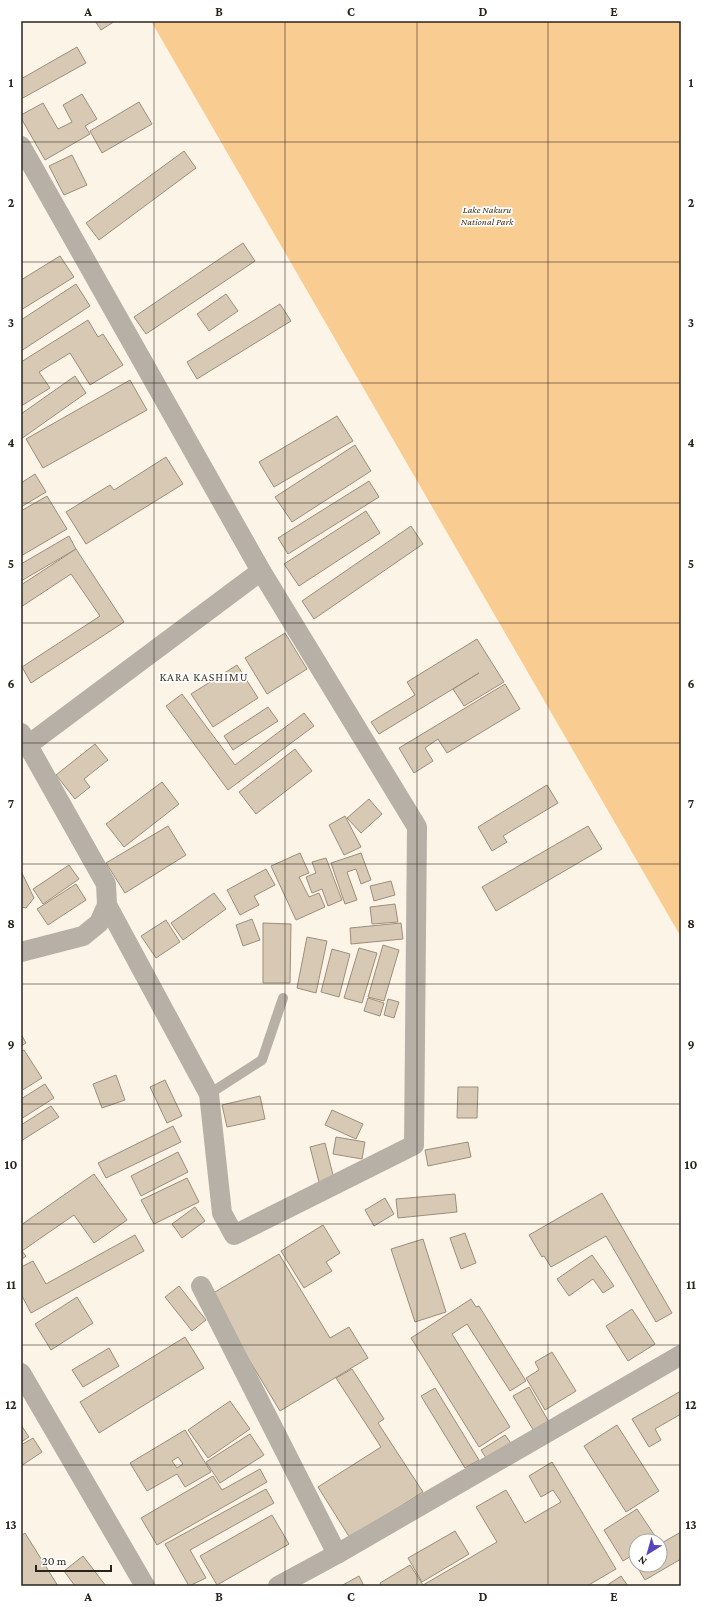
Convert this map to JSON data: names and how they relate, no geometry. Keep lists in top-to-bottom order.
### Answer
{
  "districts": ["KARA KASHIMU"],
  "parks": ["Lake Nakuru National Park"],
  "scale_bar": "20 m",
  "north": "bottom left",
  "grid": {
    "columns": [
      "A",
      "B",
      "C",
      "D",
      "E"
    ],
    "rows": [
      "1",
      "2",
      "3",
      "4",
      "5",
      "6",
      "7",
      "8",
      "9",
      "10",
      "11",
      "12",
      "13"
    ]
  }
}
